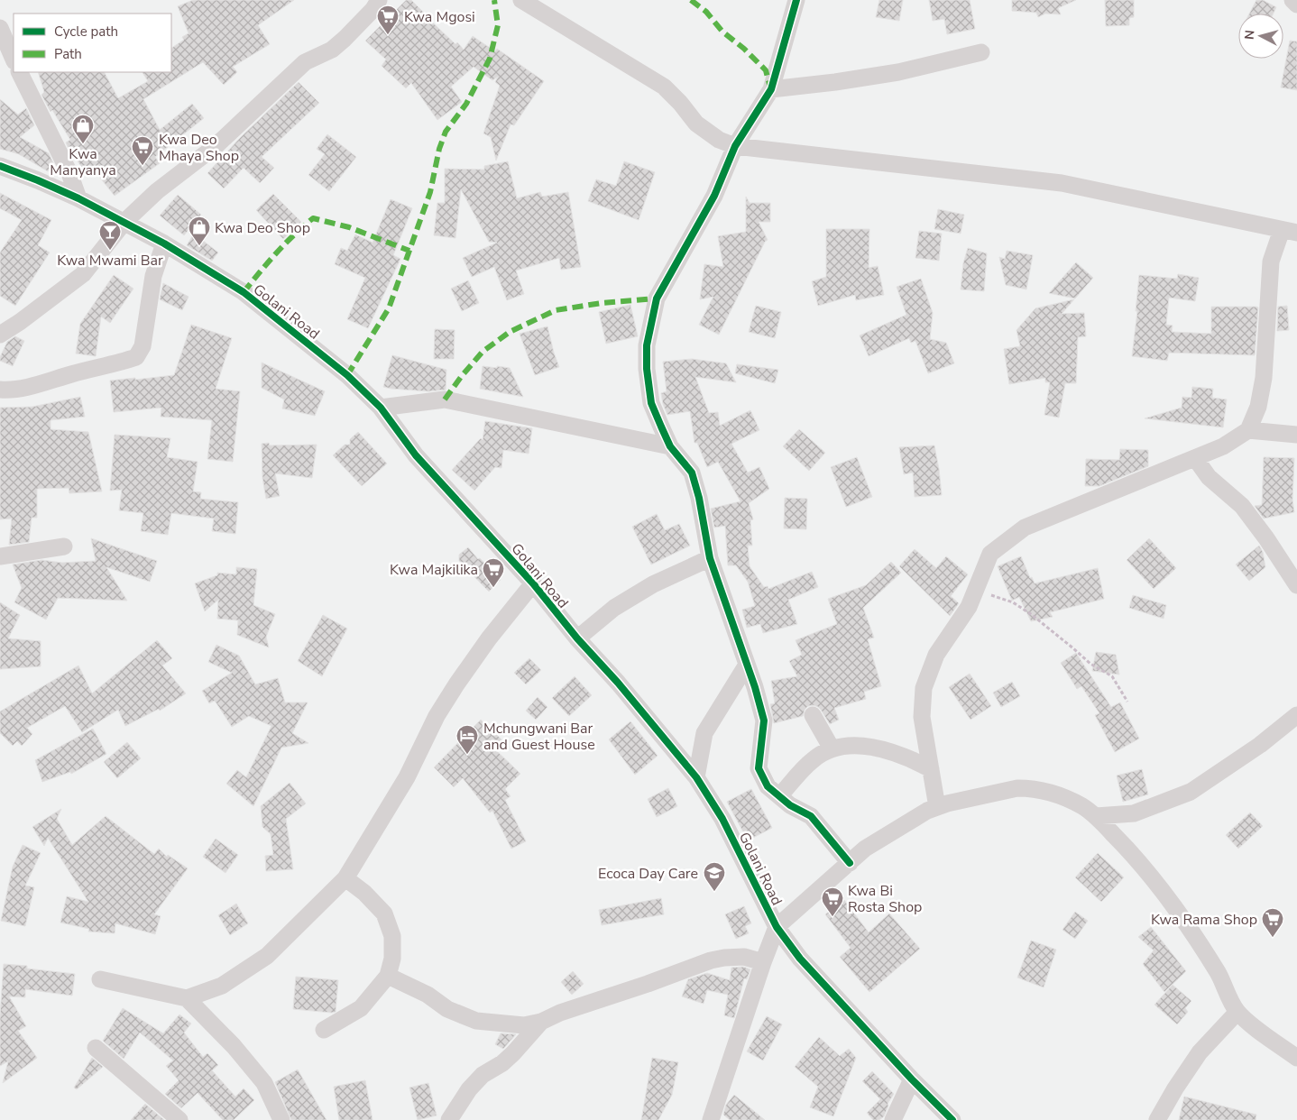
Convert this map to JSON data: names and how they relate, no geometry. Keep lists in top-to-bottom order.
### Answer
{
  "streets": {
    "street": ["Golani Road"]
  },
  "places": {
    "supermarket": [
      "Kwa Mgosi",
      "Kwa Deo Mhaya Shop",
      "Kwa Majkilika",
      "Kwa Bi Rosta Shop",
      "Kwa Rama Shop"
    ],
    "shop": ["Kwa Manyanya", "Kwa Deo Shop"],
    "bar": ["Kwa Mwami Bar"],
    "hotel": ["Mchungwani Bar and Guest House"],
    "school or university": ["Ecoca Day Care"]
  },
  "legend": ["Cycle path", "Path"],
  "north": "left"
}
